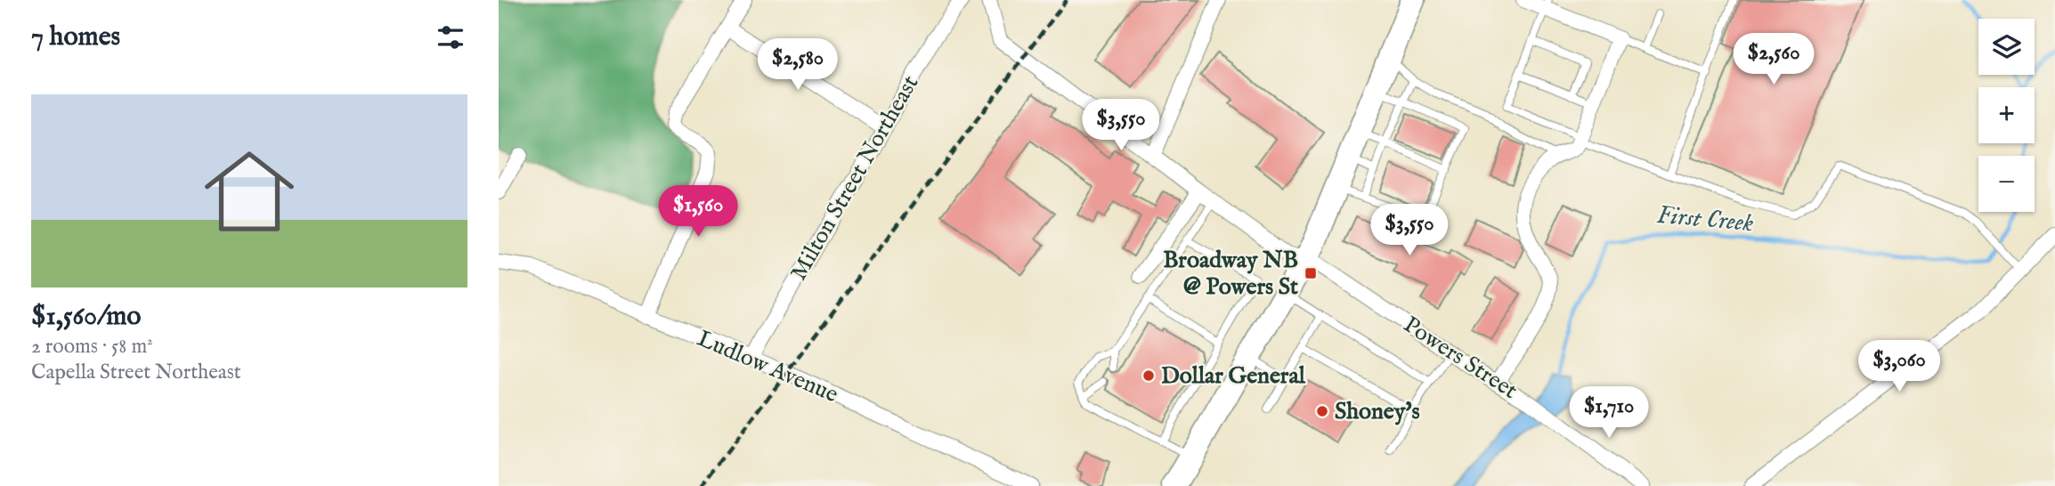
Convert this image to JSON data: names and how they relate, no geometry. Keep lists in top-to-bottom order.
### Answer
{
  "streets": {
    "street": ["Milton Street Northeast", "Powers Street", "Ludlow Avenue"]
  },
  "crossings": [
    ["Milton Street Northeast", "Ludlow Avenue"]
  ],
  "water": ["First Creek"],
  "places": {
    "transit": ["Broadway NB @ Powers St"],
    "other": ["Dollar General", "Shoney's"]
  },
  "page": {
    "heading": "7 homes",
    "map_buttons": ["+", "−"],
    "price": [
      "$2,560",
      "$2,580",
      "$3,550",
      "$1,560",
      "$3,550",
      "$3,060",
      "$1,710"
    ],
    "list": [
      {
        "name": "$1,560/mo",
        "note": "2 rooms · 58 m² · Capella Street Northeast"
      }
    ]
  }
}
